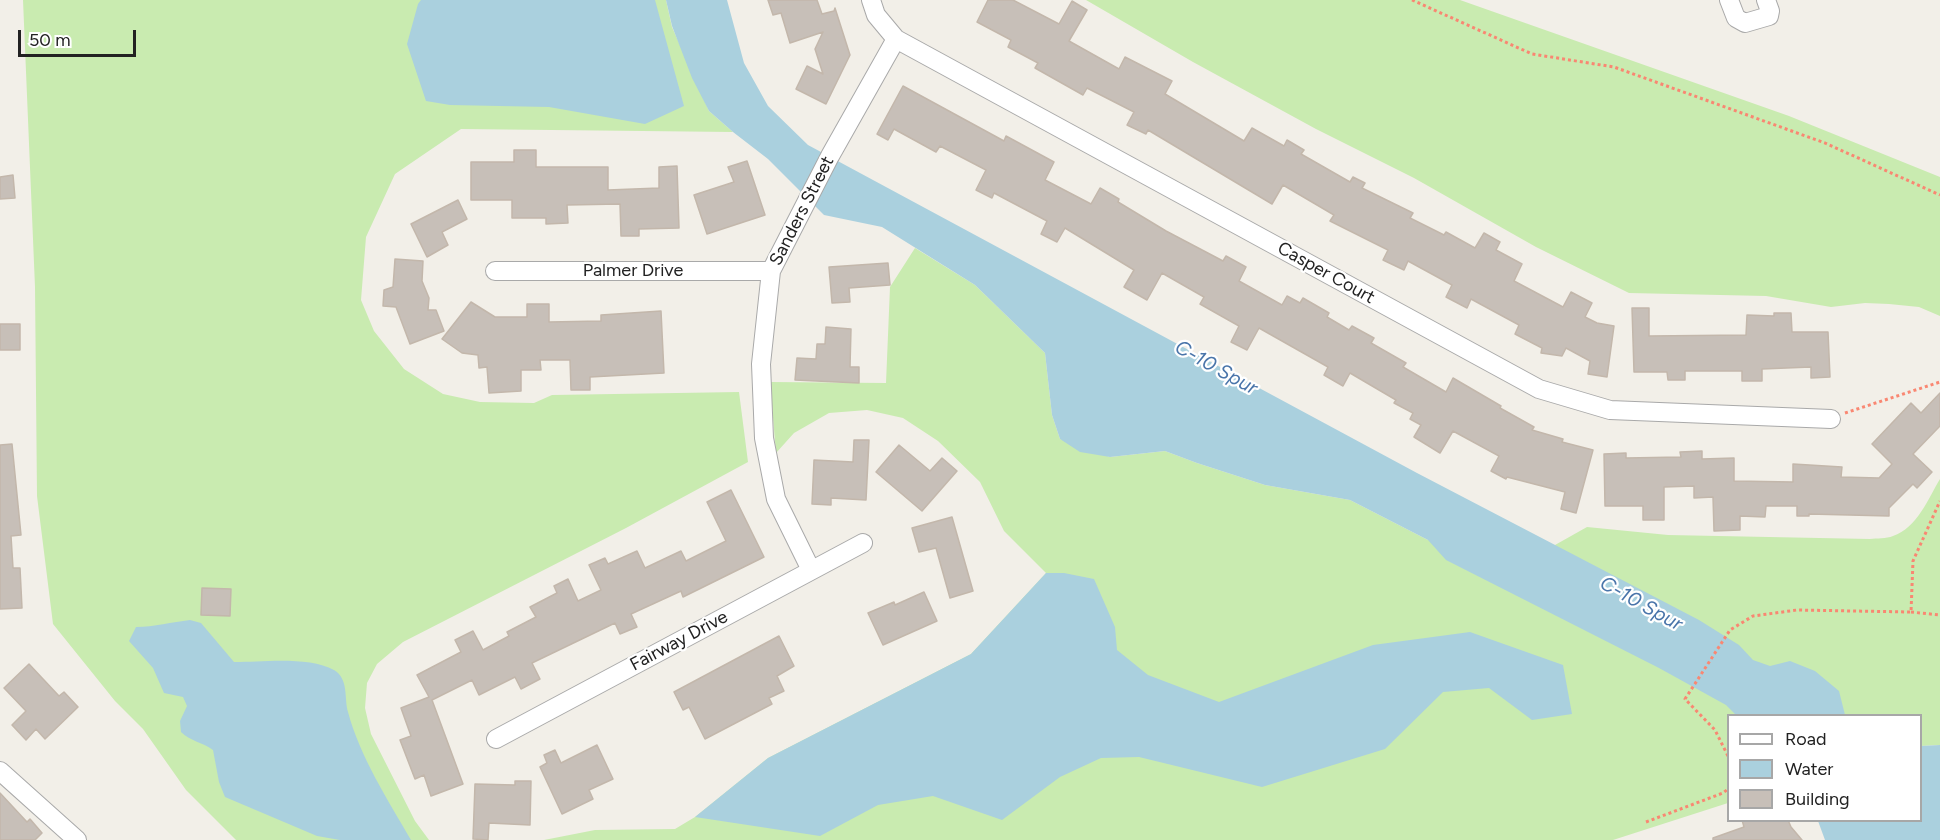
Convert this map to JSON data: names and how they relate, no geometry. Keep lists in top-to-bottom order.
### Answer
{
  "streets": {
    "street": [
      "Sanders Street",
      "Palmer Drive",
      "Casper Court",
      "Fairway Drive"
    ]
  },
  "crossings": [
    ["Sanders Street", "Palmer Drive"],
    ["Sanders Street", "Casper Court"],
    ["Sanders Street", "Fairway Drive"]
  ],
  "water": ["C-10 Spur"],
  "legend": ["Road", "Water", "Building"],
  "scale_bar": "50 m"
}
